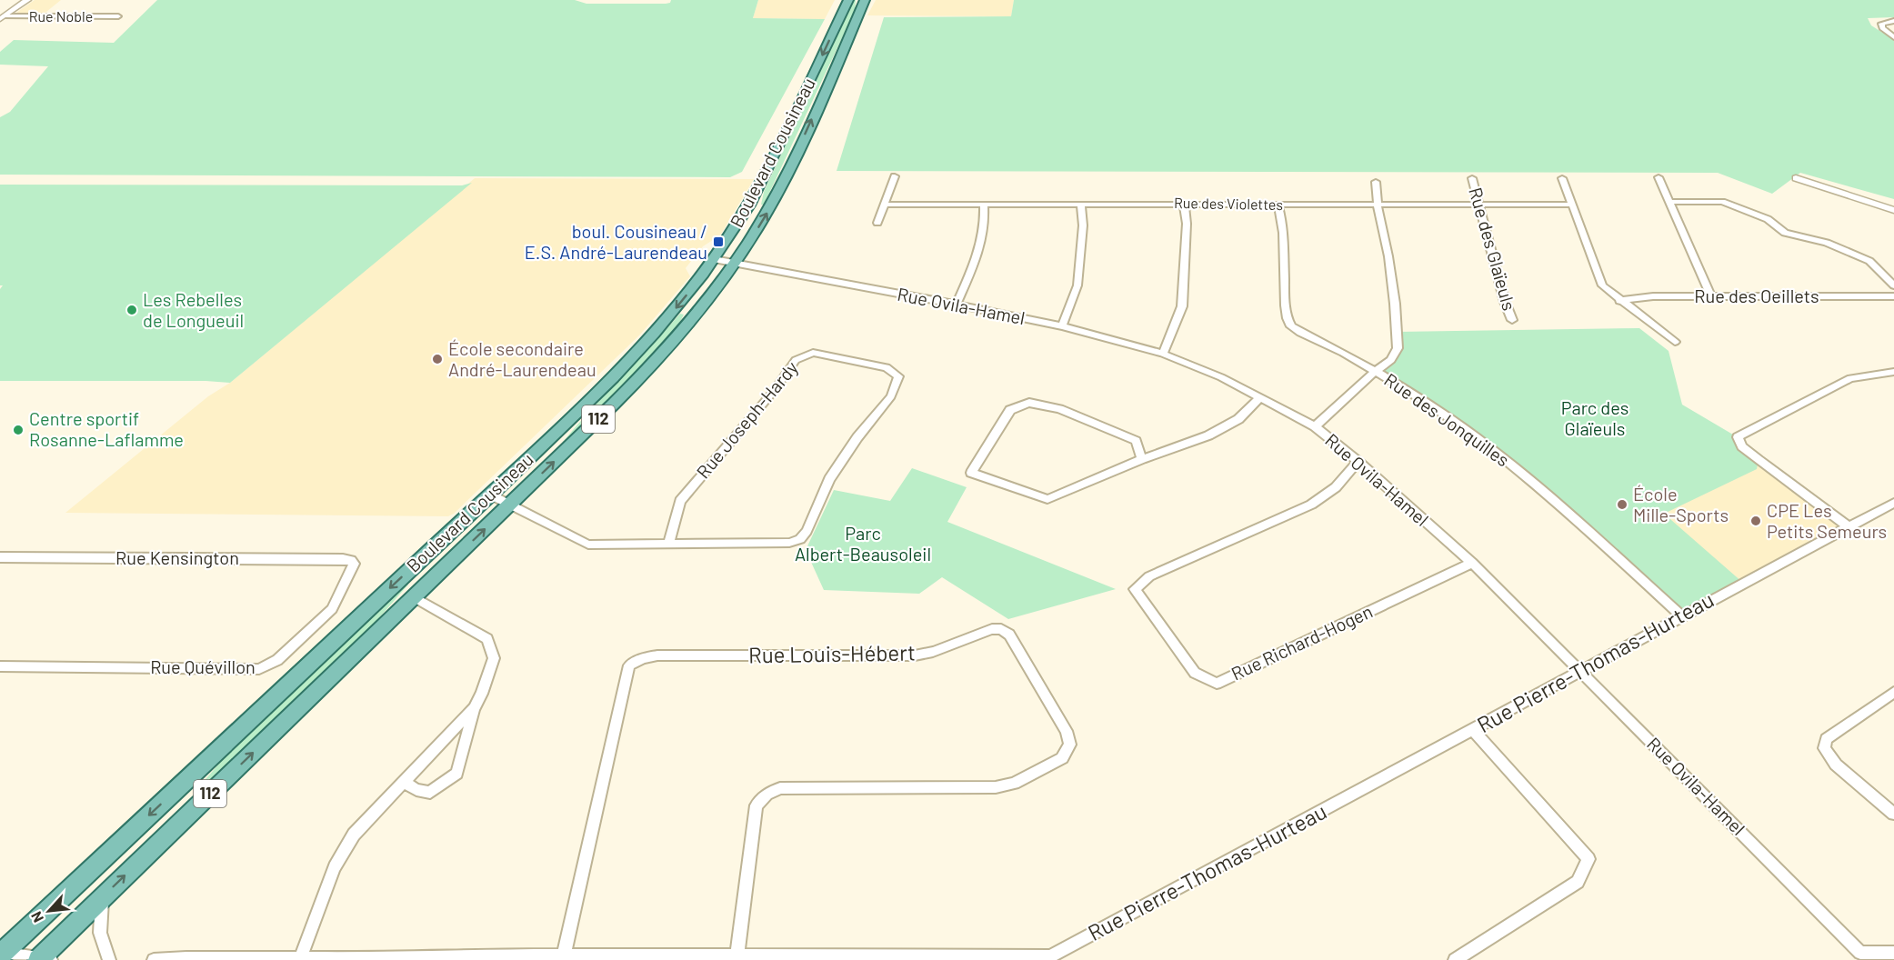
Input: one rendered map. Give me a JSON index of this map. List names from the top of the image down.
{
  "streets": {
    "main road": ["Boulevard Cousineau", "112"],
    "street": [
      "Rue Noble",
      "Rue des Violettes",
      "Rue des Glaïeuls",
      "Rue des Oeillets",
      "Rue Ovila-Hamel",
      "Rue Joseph-Hardy",
      "Rue des Jonquilles",
      "Rue Kensington",
      "Rue Richard-Hogen",
      "Rue Louis-Hébert",
      "Rue Pierre-Thomas-Hurteau",
      "Rue Quévillon"
    ]
  },
  "crossings": [
    ["Boulevard Cousineau", "Rue Ovila-Hamel"],
    ["Boulevard Cousineau", "Rue Joseph-Hardy"],
    ["Rue des Violettes", "Rue des Glaïeuls"],
    ["Rue des Violettes", "Rue des Jonquilles"],
    ["Rue Ovila-Hamel", "Rue Richard-Hogen"],
    ["Rue Ovila-Hamel", "Rue Pierre-Thomas-Hurteau"],
    ["Rue des Jonquilles", "Rue Pierre-Thomas-Hurteau"],
    ["Rue Kensington", "Rue Quévillon"],
    ["Rue Louis-Hébert", "Rue Pierre-Thomas-Hurteau"]
  ],
  "parks": ["Parc des Glaïeuls", "Parc Albert-Beausoleil"],
  "places": {
    "transit": ["boul. Cousineau / E.S. André-Laurendeau"],
    "other": [
      "Les Rebelles de Longueuil",
      "École secondaire André-Laurendeau",
      "Centre sportif Rosanne-Laflamme",
      "École Mille-Sports",
      "CPE Les Petits Semeurs"
    ]
  },
  "north": "bottom left"
}
